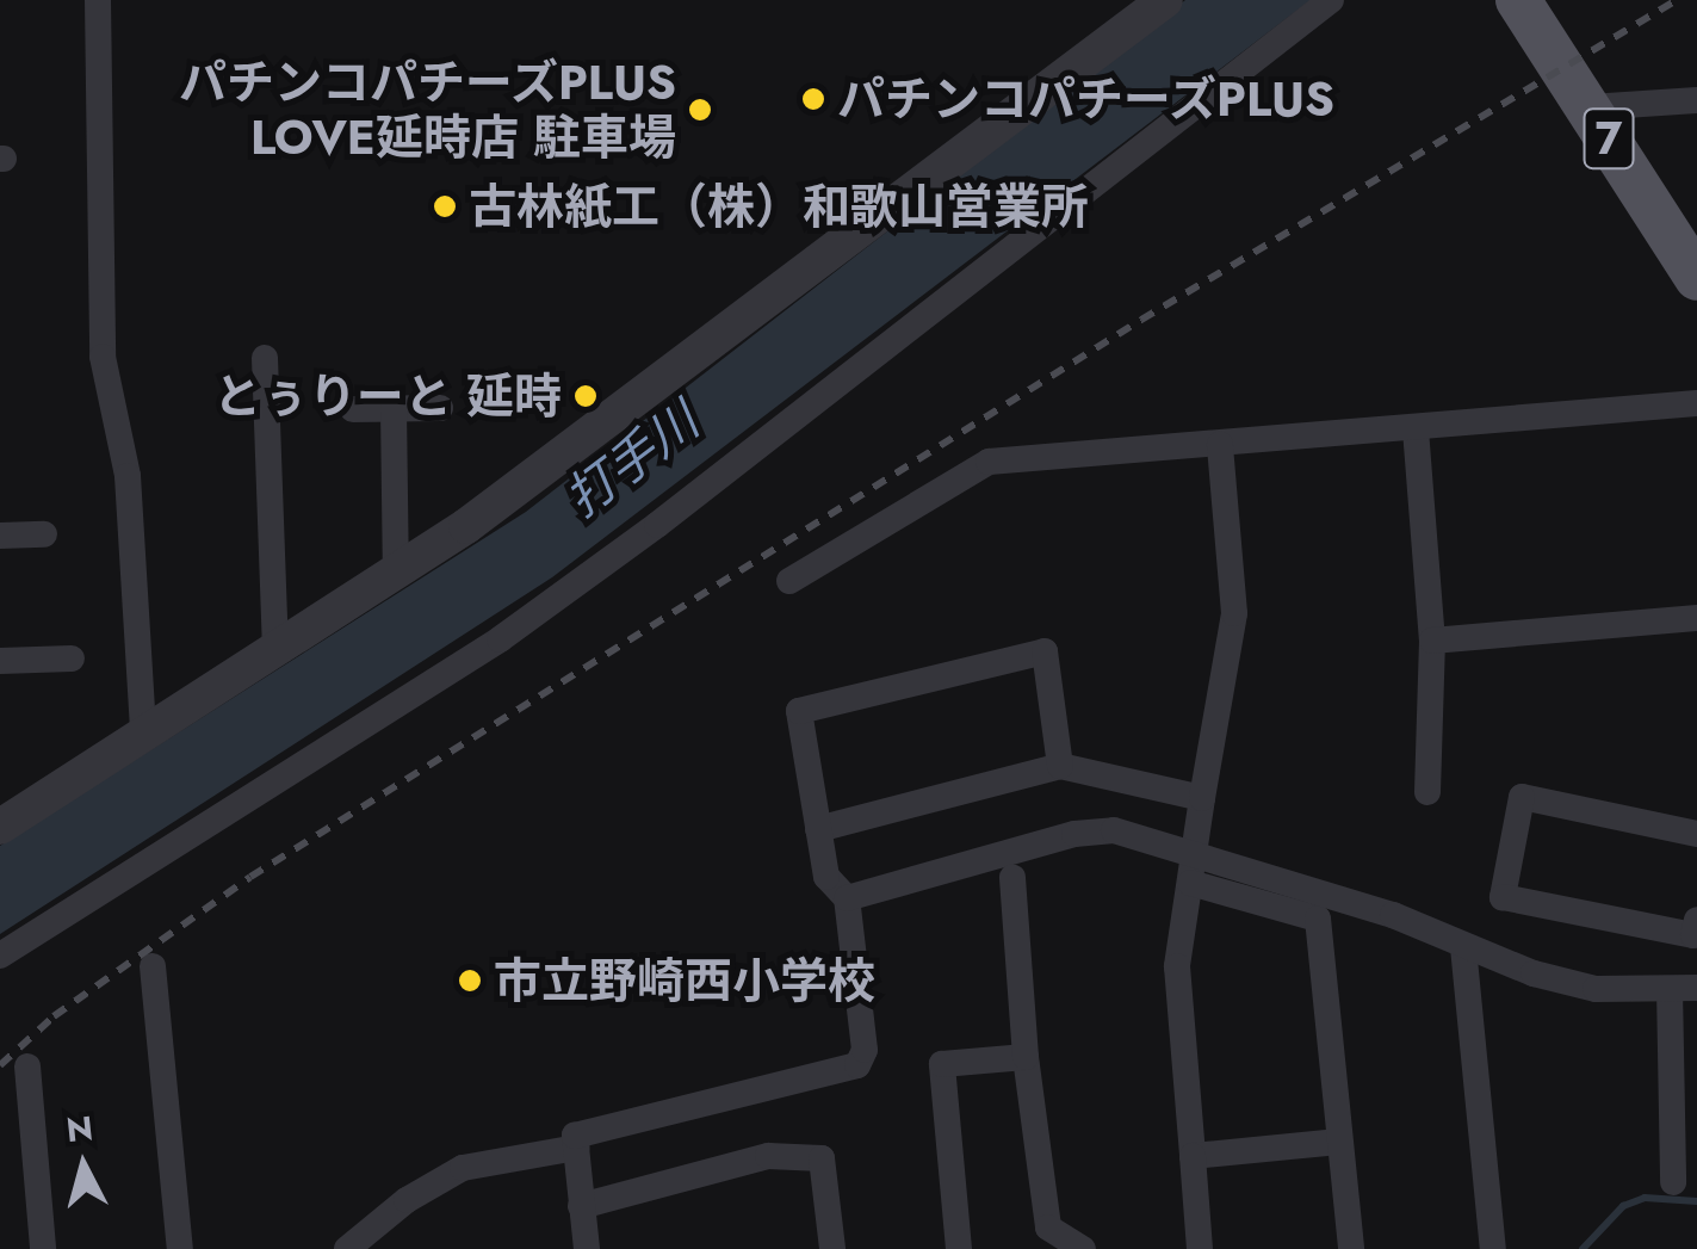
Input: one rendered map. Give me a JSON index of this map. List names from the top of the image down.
{
  "streets": {
    "main road": ["7"]
  },
  "water": ["打手川"],
  "places": [
    "パチンコパチーズPLUS",
    "パチンコパチーズPLUS LOVE延時店 駐車場",
    "古林紙工（株）和歌山営業所",
    "とぅりーと 延時",
    "市立野崎西小学校"
  ],
  "north": "top"
}
